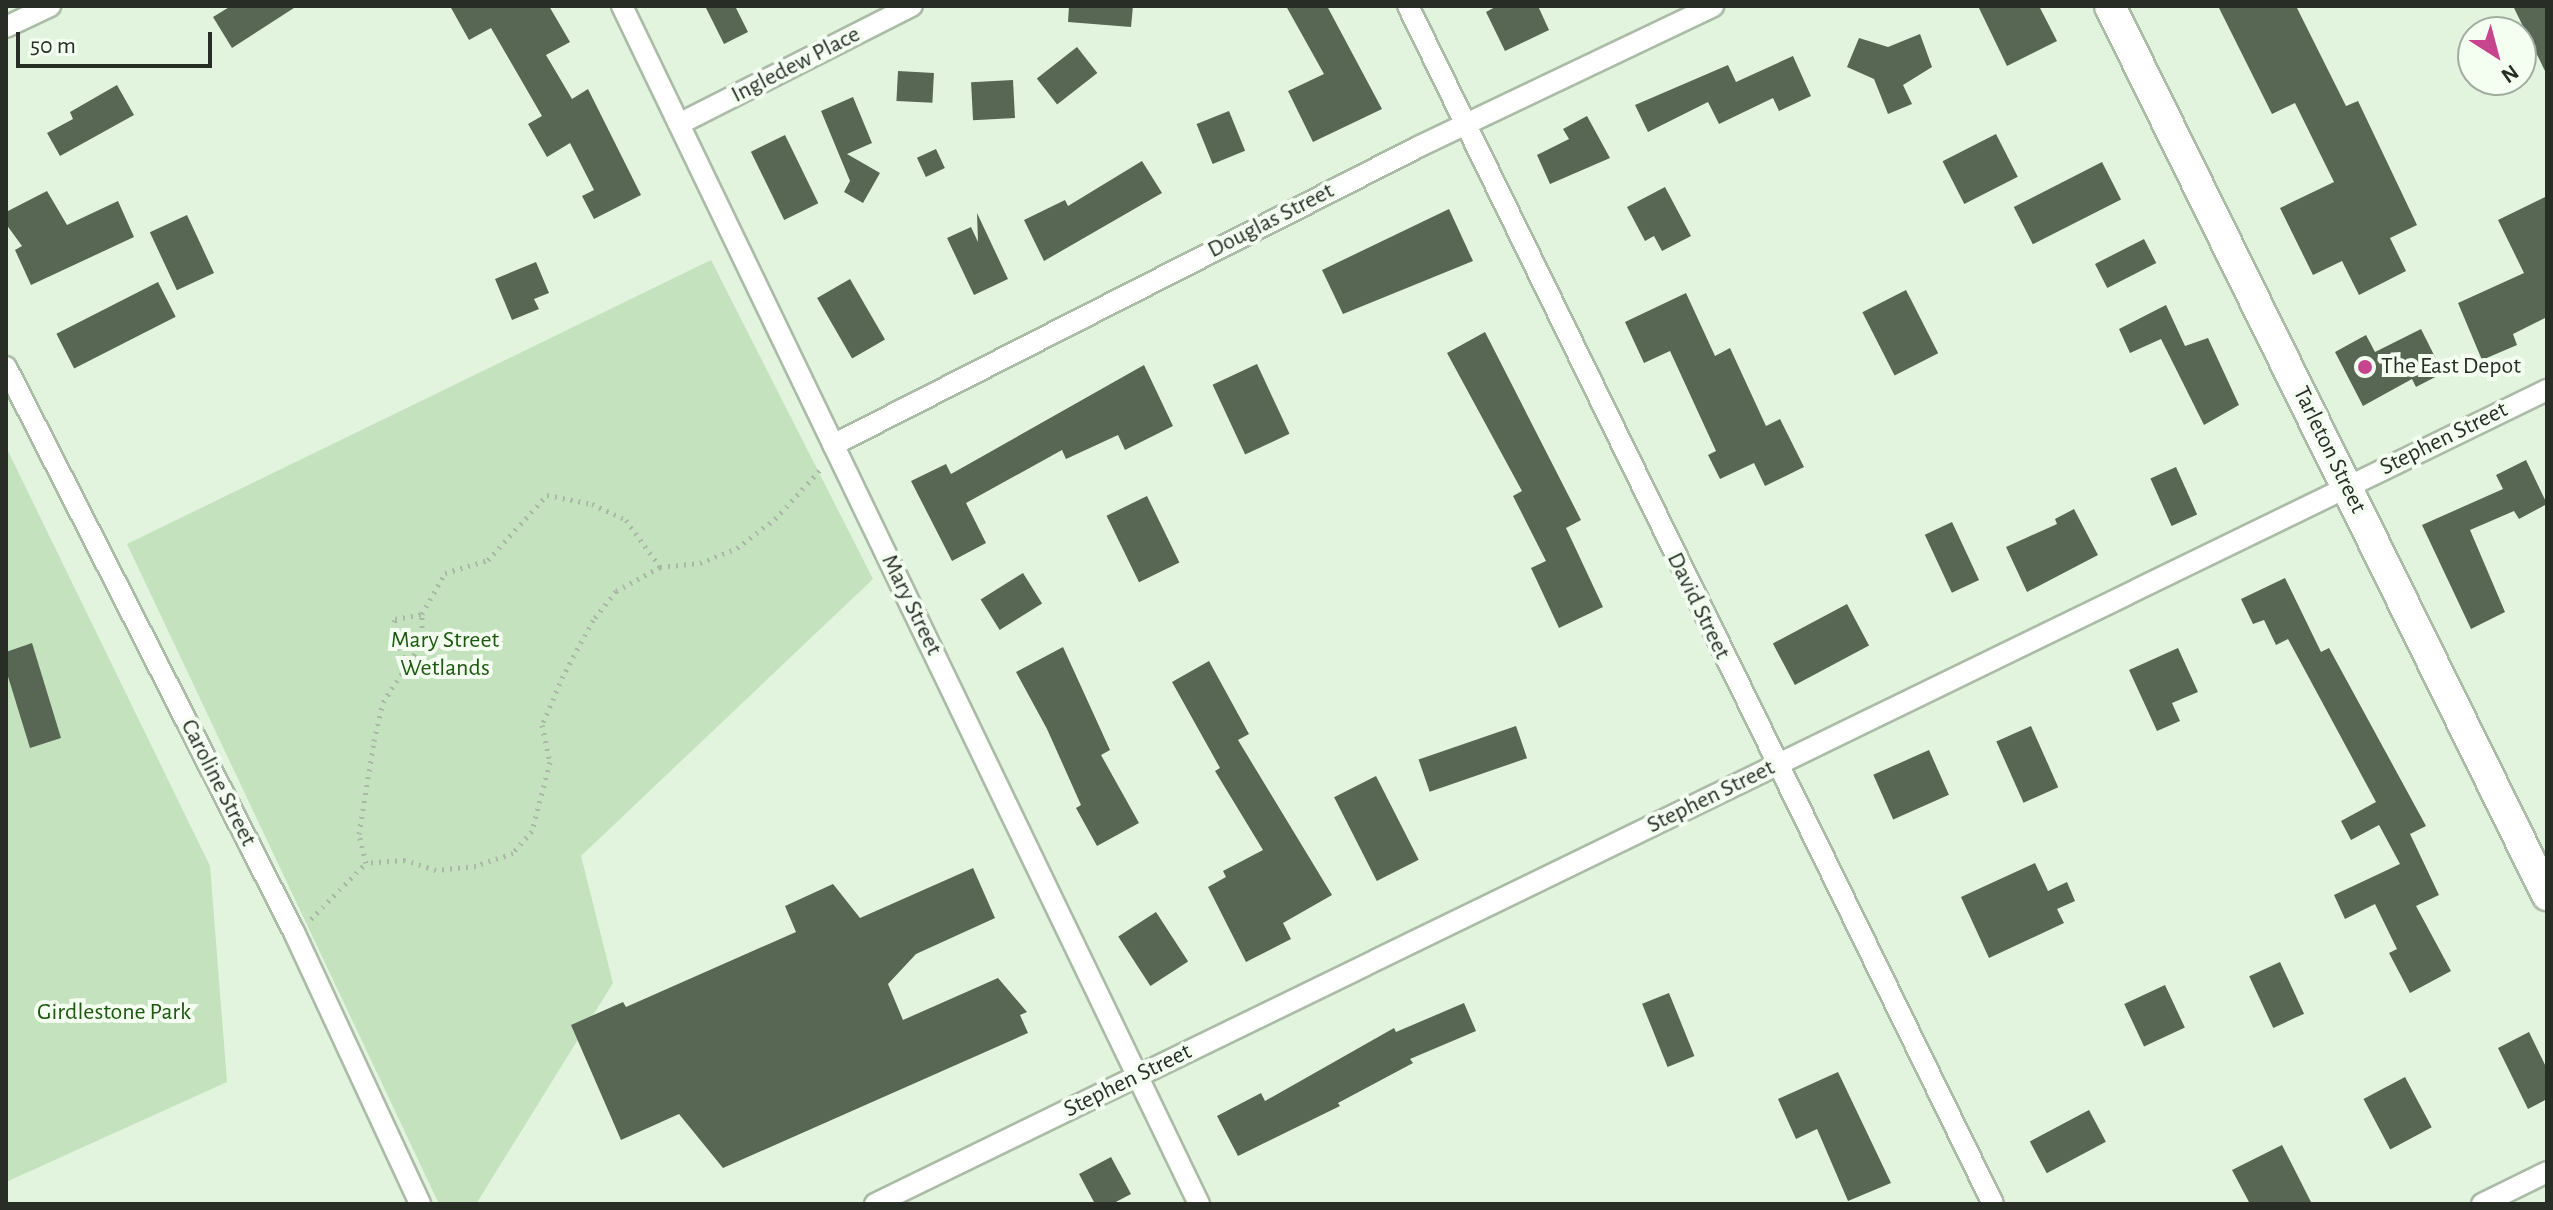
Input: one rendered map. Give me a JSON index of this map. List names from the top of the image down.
{
  "streets": {
    "main road": ["Tarleton Street"],
    "street": [
      "Ingledew Place",
      "Douglas Street",
      "Stephen Street",
      "Mary Street",
      "David Street",
      "Caroline Street"
    ]
  },
  "crossings": [
    ["Ingledew Place", "Mary Street"],
    ["Douglas Street", "Mary Street"],
    ["Douglas Street", "David Street"],
    ["Stephen Street", "Tarleton Street"],
    ["Stephen Street", "Mary Street"],
    ["Stephen Street", "David Street"]
  ],
  "parks": ["Mary Street Wetlands", "Girdlestone Park"],
  "places": ["The East Depot"],
  "scale_bar": "50 m",
  "north": "bottom right"
}
